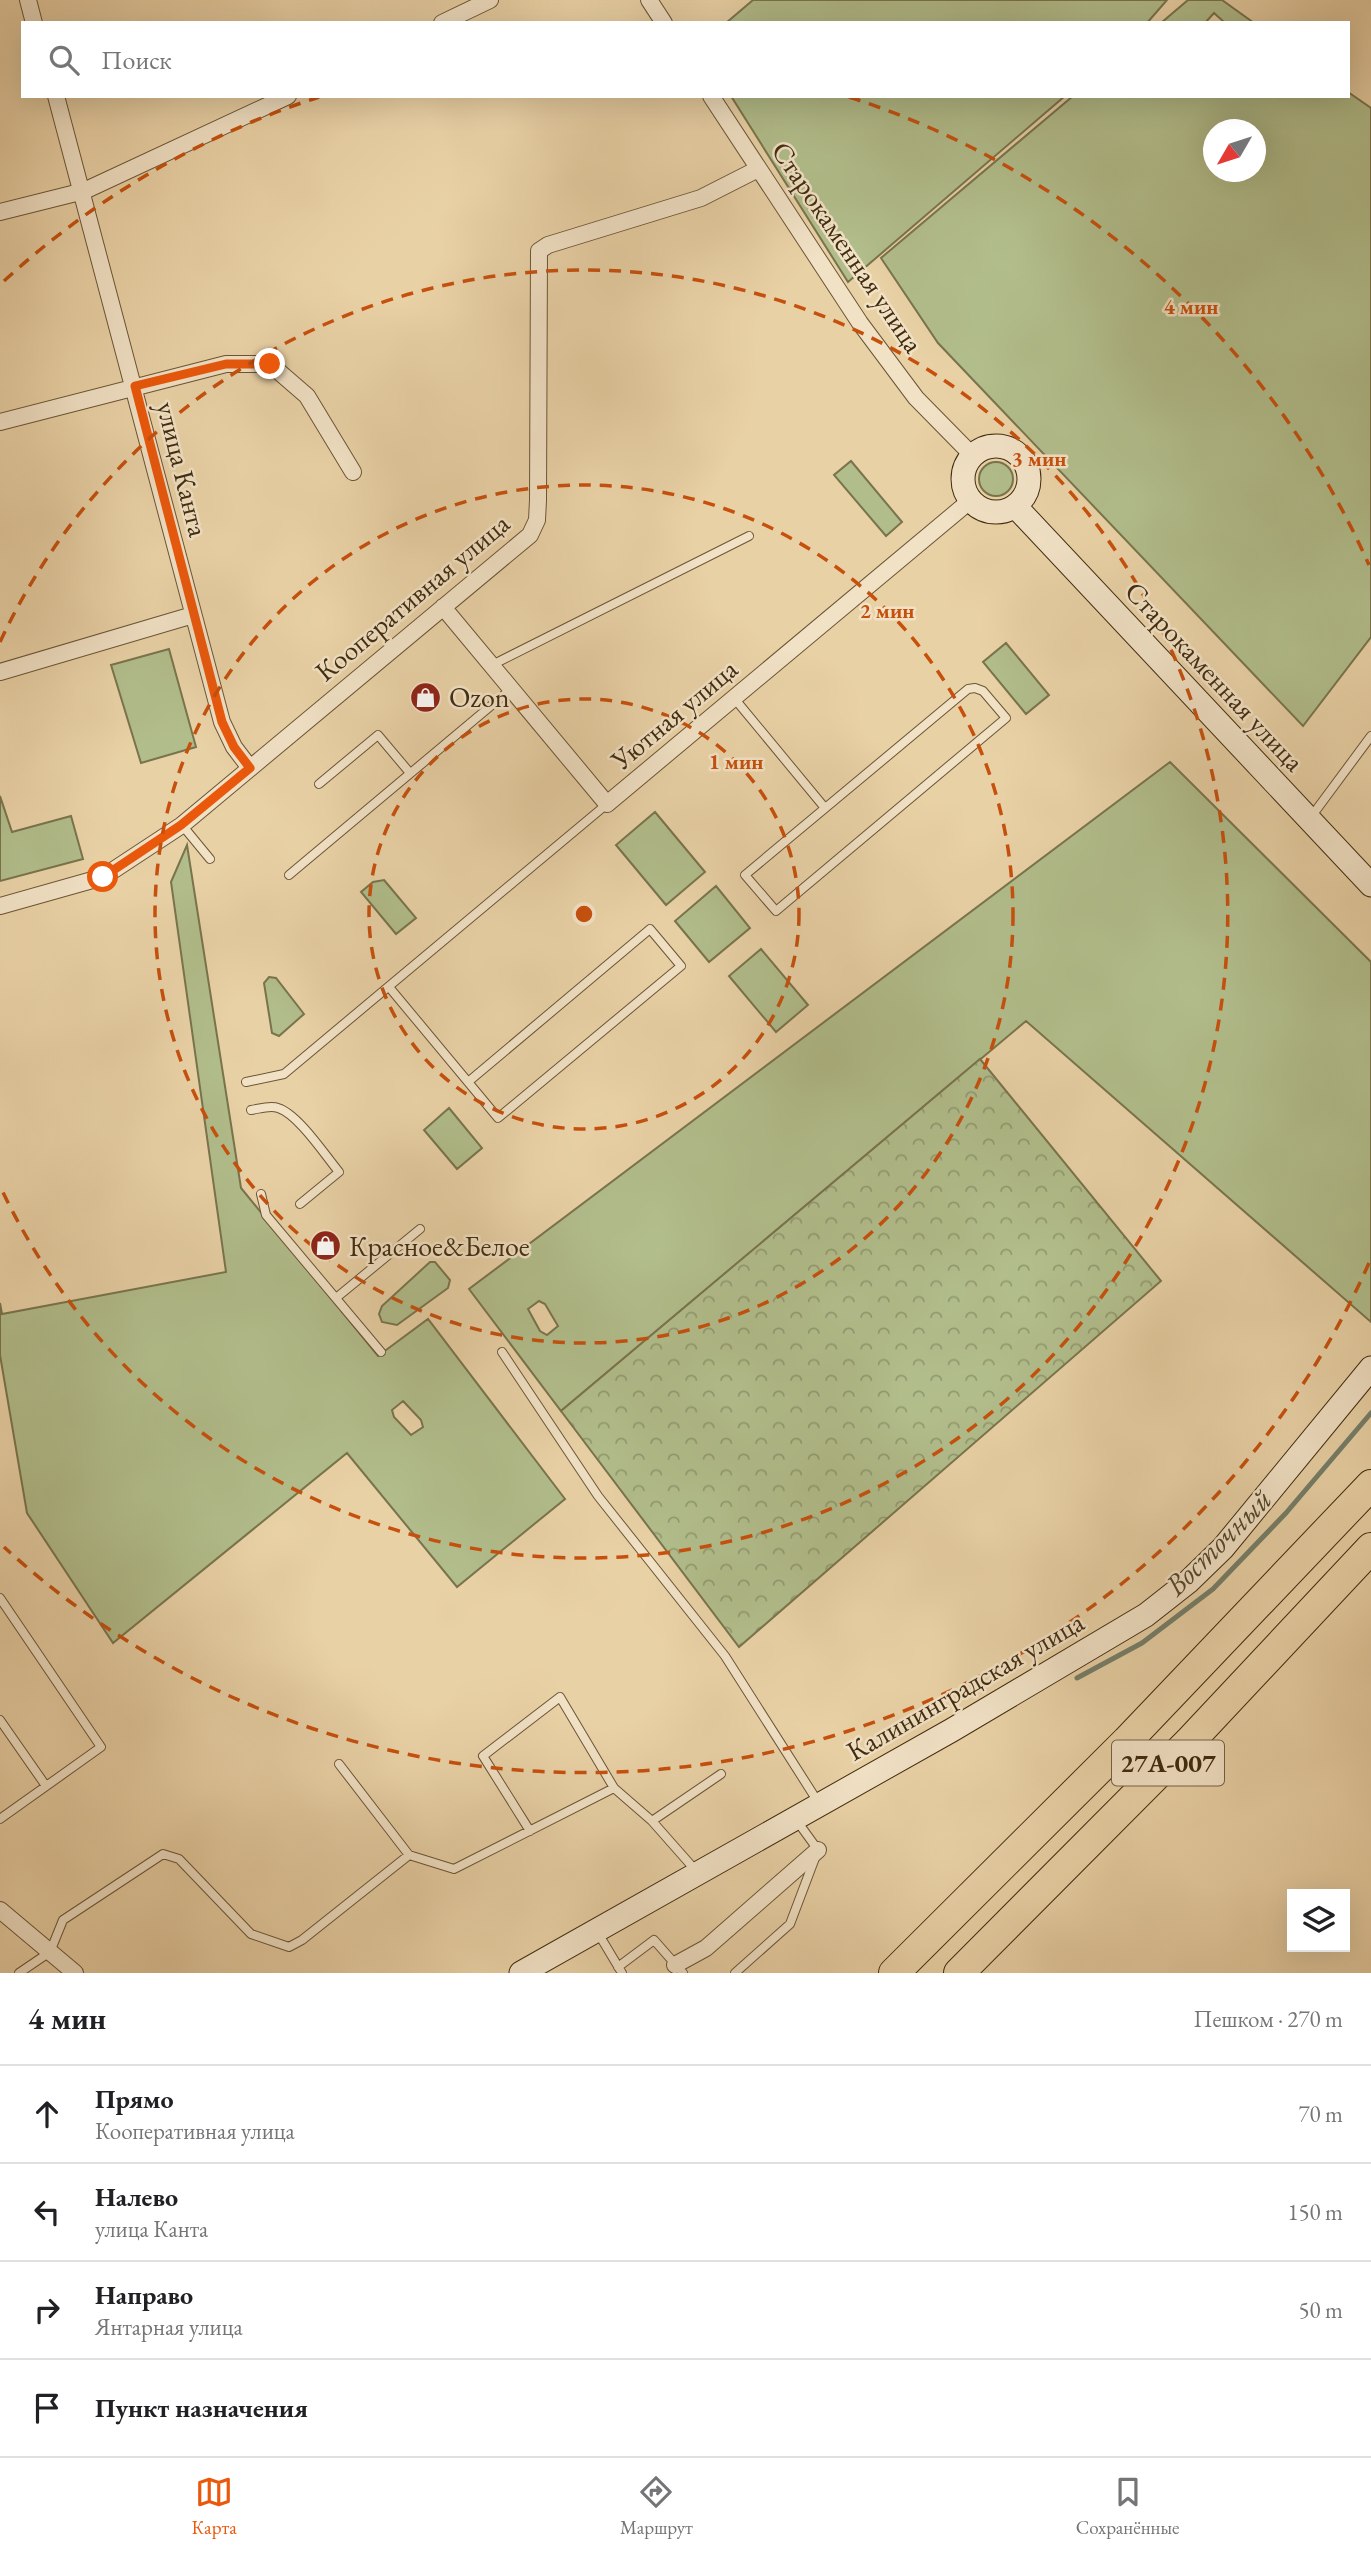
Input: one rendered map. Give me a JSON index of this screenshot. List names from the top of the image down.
{
  "streets": {
    "highway": ["27А-007"],
    "street": [
      "Старокаменная улица",
      "улица Канта",
      "Кооперативная улица",
      "Уютная улица",
      "Калининградская улица"
    ]
  },
  "crossings": [
    ["Старокаменная улица", "Кооперативная улица"],
    ["Старокаменная улица", "Уютная улица"],
    ["улица Канта", "Кооперативная улица"],
    ["Кооперативная улица", "Уютная улица"]
  ],
  "water": ["Восточный"],
  "places": {
    "shop": ["Ozon", "Красное&Белое"]
  },
  "north": "bottom left",
  "page": {
    "search": "Поиск",
    "heading": ["4 мин", "Пешком · 270 m"],
    "list": [
      ["Прямо", "Кооперативная улица", "70 m"],
      ["Налево", "улица Канта", "150 m"],
      ["Направо", "Янтарная улица", "50 m"],
      "Пункт назначения"
    ],
    "nav": ["Карта", "Маршрут", "Сохранённые"]
  },
  "rings": [
    "4 мин",
    "3 мин",
    "2 мин",
    "1 мин"
  ]
}
